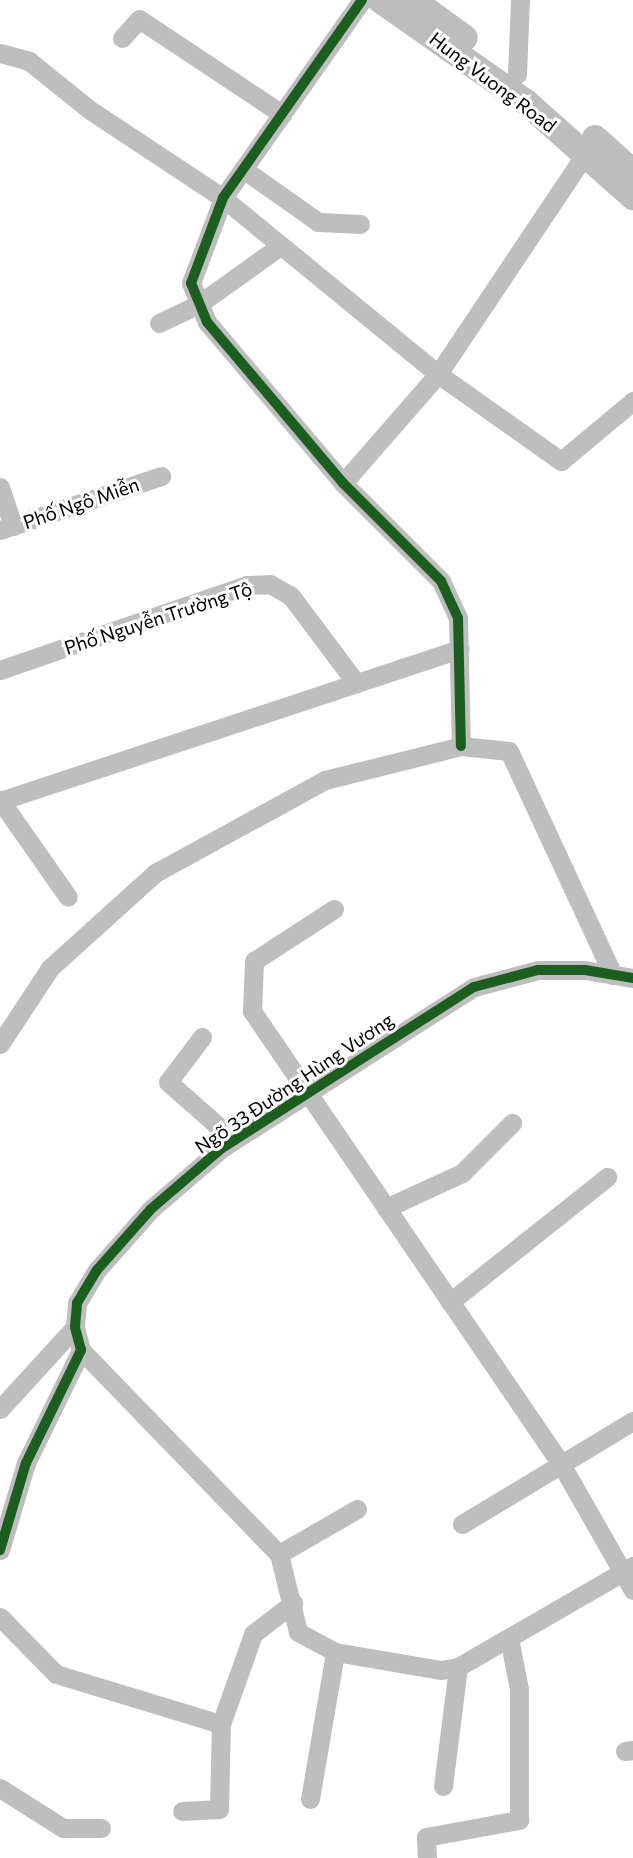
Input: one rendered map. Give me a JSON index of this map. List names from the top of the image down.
{
  "streets": {
    "main road": ["Hung Vuong Road"],
    "street": ["Phố Ngô Miễn", "Phố Nguyễn Trường Tộ", "Ngõ 33 Đường Hùng Vương"]
  }
}
